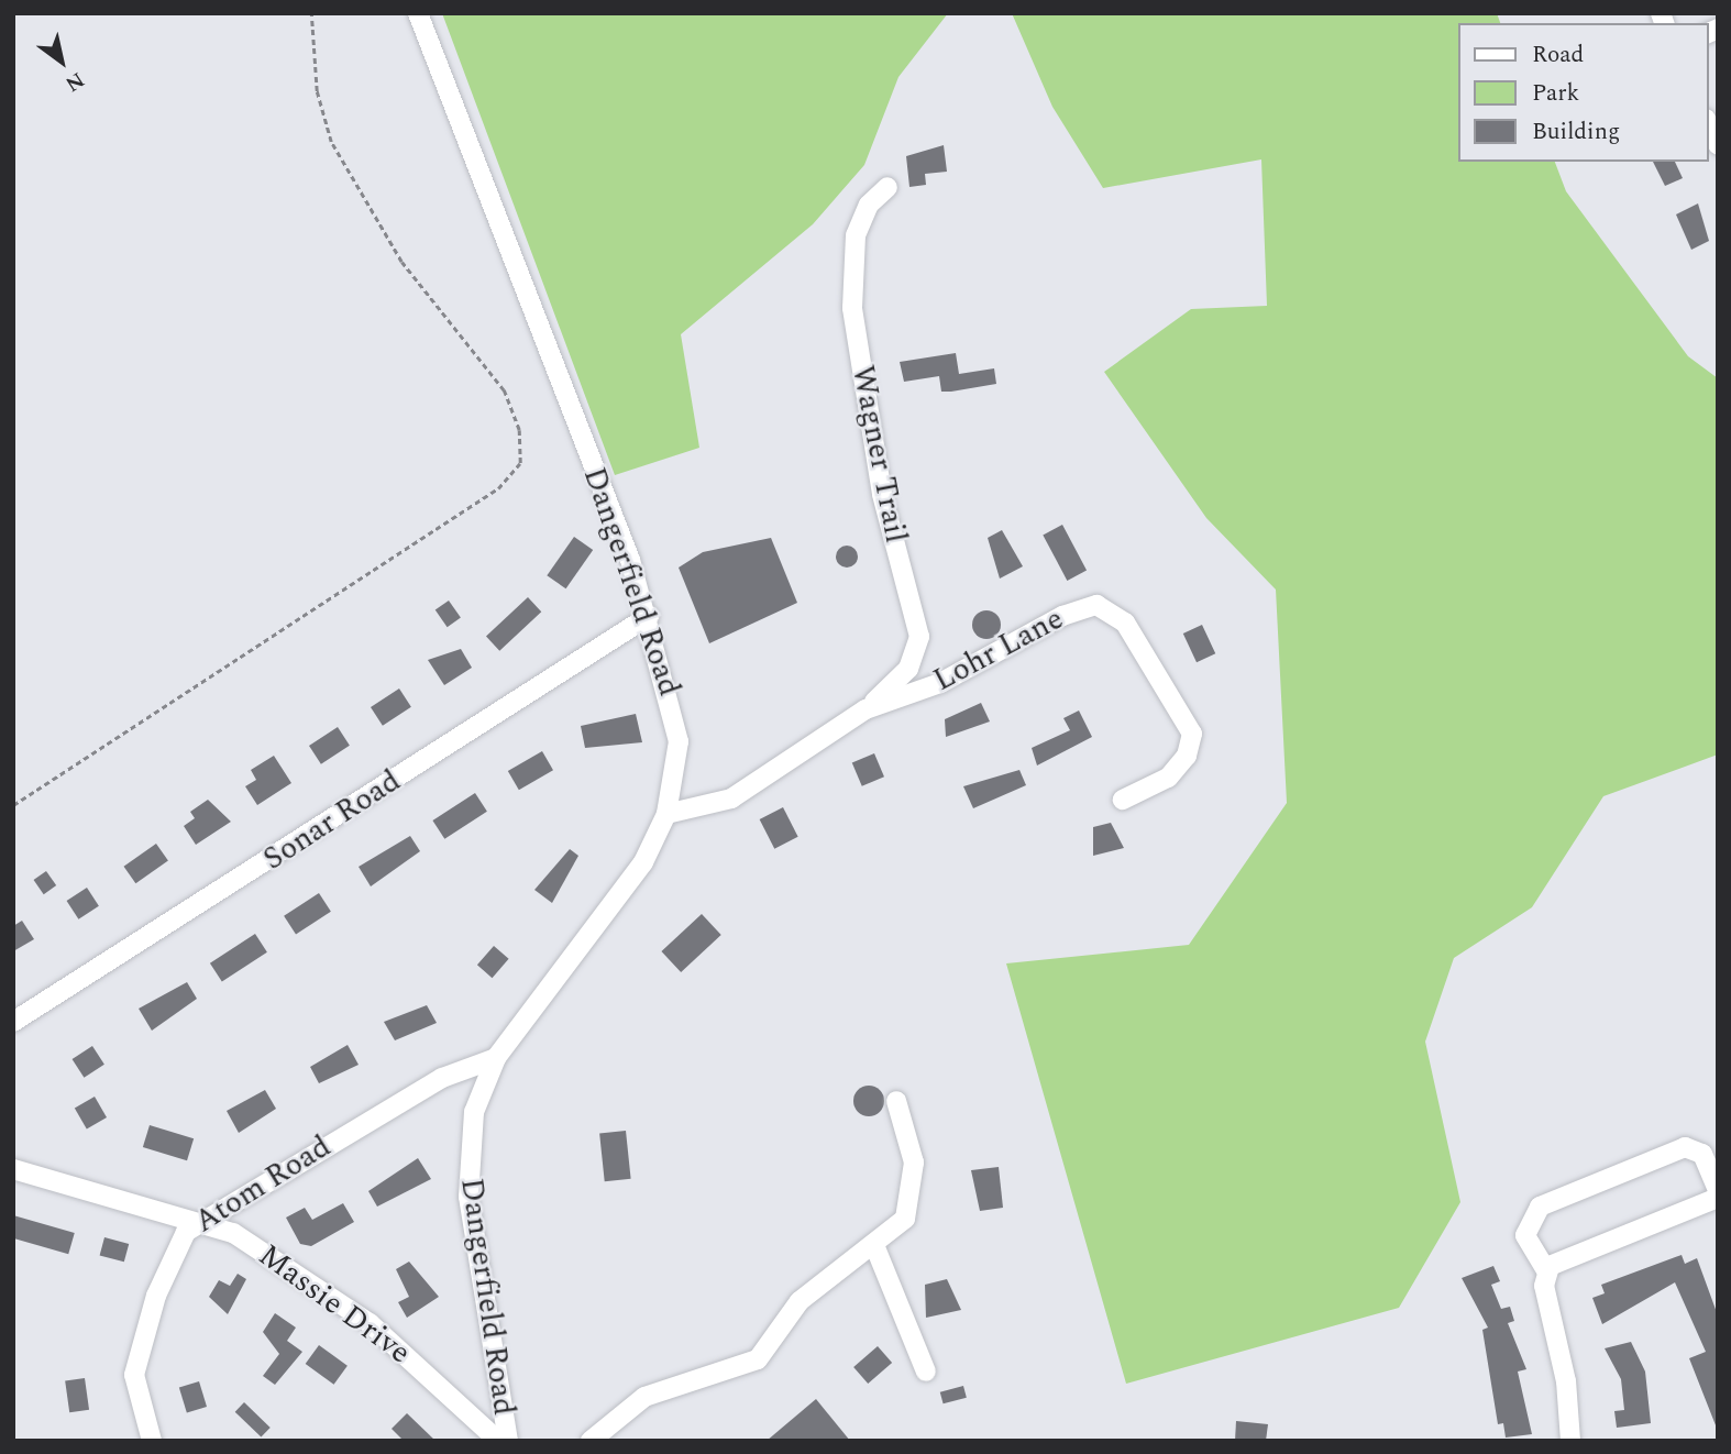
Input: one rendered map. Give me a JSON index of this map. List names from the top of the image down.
{
  "streets": {
    "street": [
      "Wagner Trail",
      "Dangerfield Road",
      "Lohr Lane",
      "Sonar Road",
      "Atom Road",
      "Massie Drive"
    ]
  },
  "crossings": [
    ["Wagner Trail", "Lohr Lane"],
    ["Dangerfield Road", "Lohr Lane"],
    ["Dangerfield Road", "Sonar Road"],
    ["Dangerfield Road", "Atom Road"],
    ["Atom Road", "Massie Drive"]
  ],
  "legend": ["Road", "Park", "Building"],
  "north": "bottom right"
}
